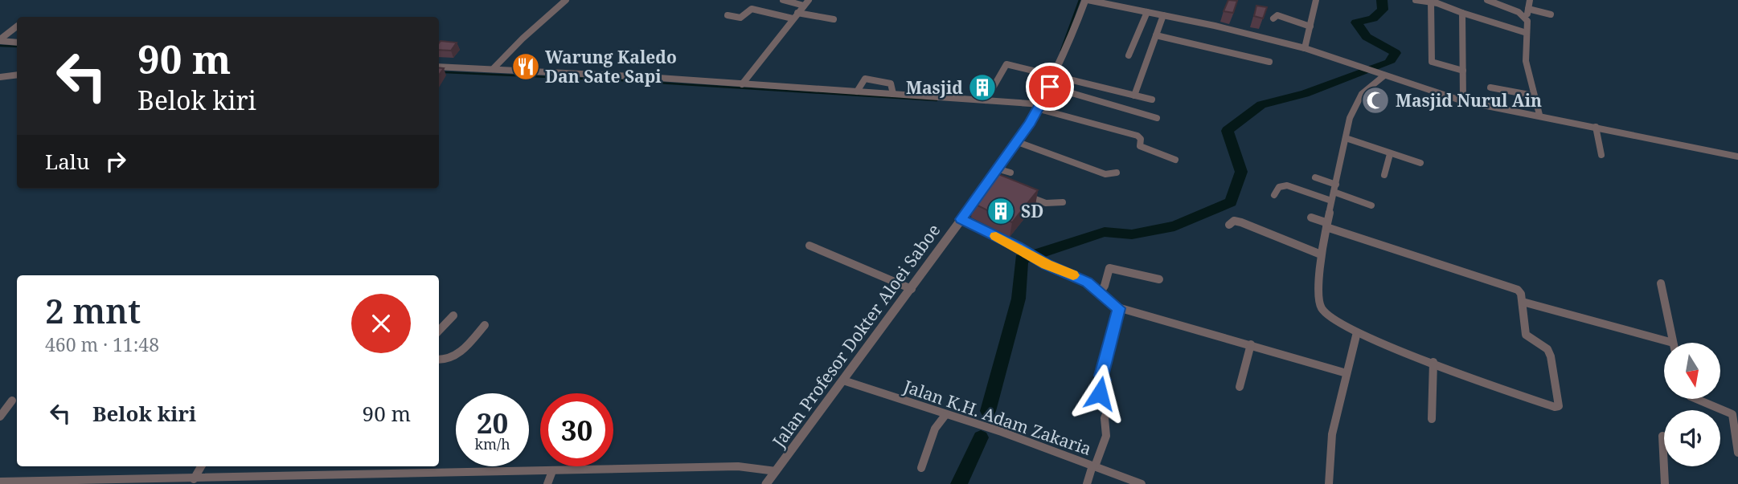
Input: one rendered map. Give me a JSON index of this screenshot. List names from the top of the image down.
{
  "streets": {
    "street": ["Jalan Profesor Dokter Aloei Saboe", "Jalan K.H. Adam Zakaria"]
  },
  "crossings": [
    ["Jalan Profesor Dokter Aloei Saboe", "Jalan K.H. Adam Zakaria"]
  ],
  "places": {
    "restaurant": ["Warung Kaledo Dan Sate Sapi"],
    "building": ["Masjid", "SD"],
    "mosque": ["Masjid Nurul Ain"]
  },
  "north": "bottom",
  "page": {
    "turn": ["90 m", "Belok kiri"],
    "then": "Lalu",
    "heading": ["2 mnt", "460 m · 11:48"],
    "list": [
      {
        "name": "Belok kiri",
        "value": "90 m"
      }
    ],
    "speed": "20 km/h",
    "limit": "30"
  }
}
